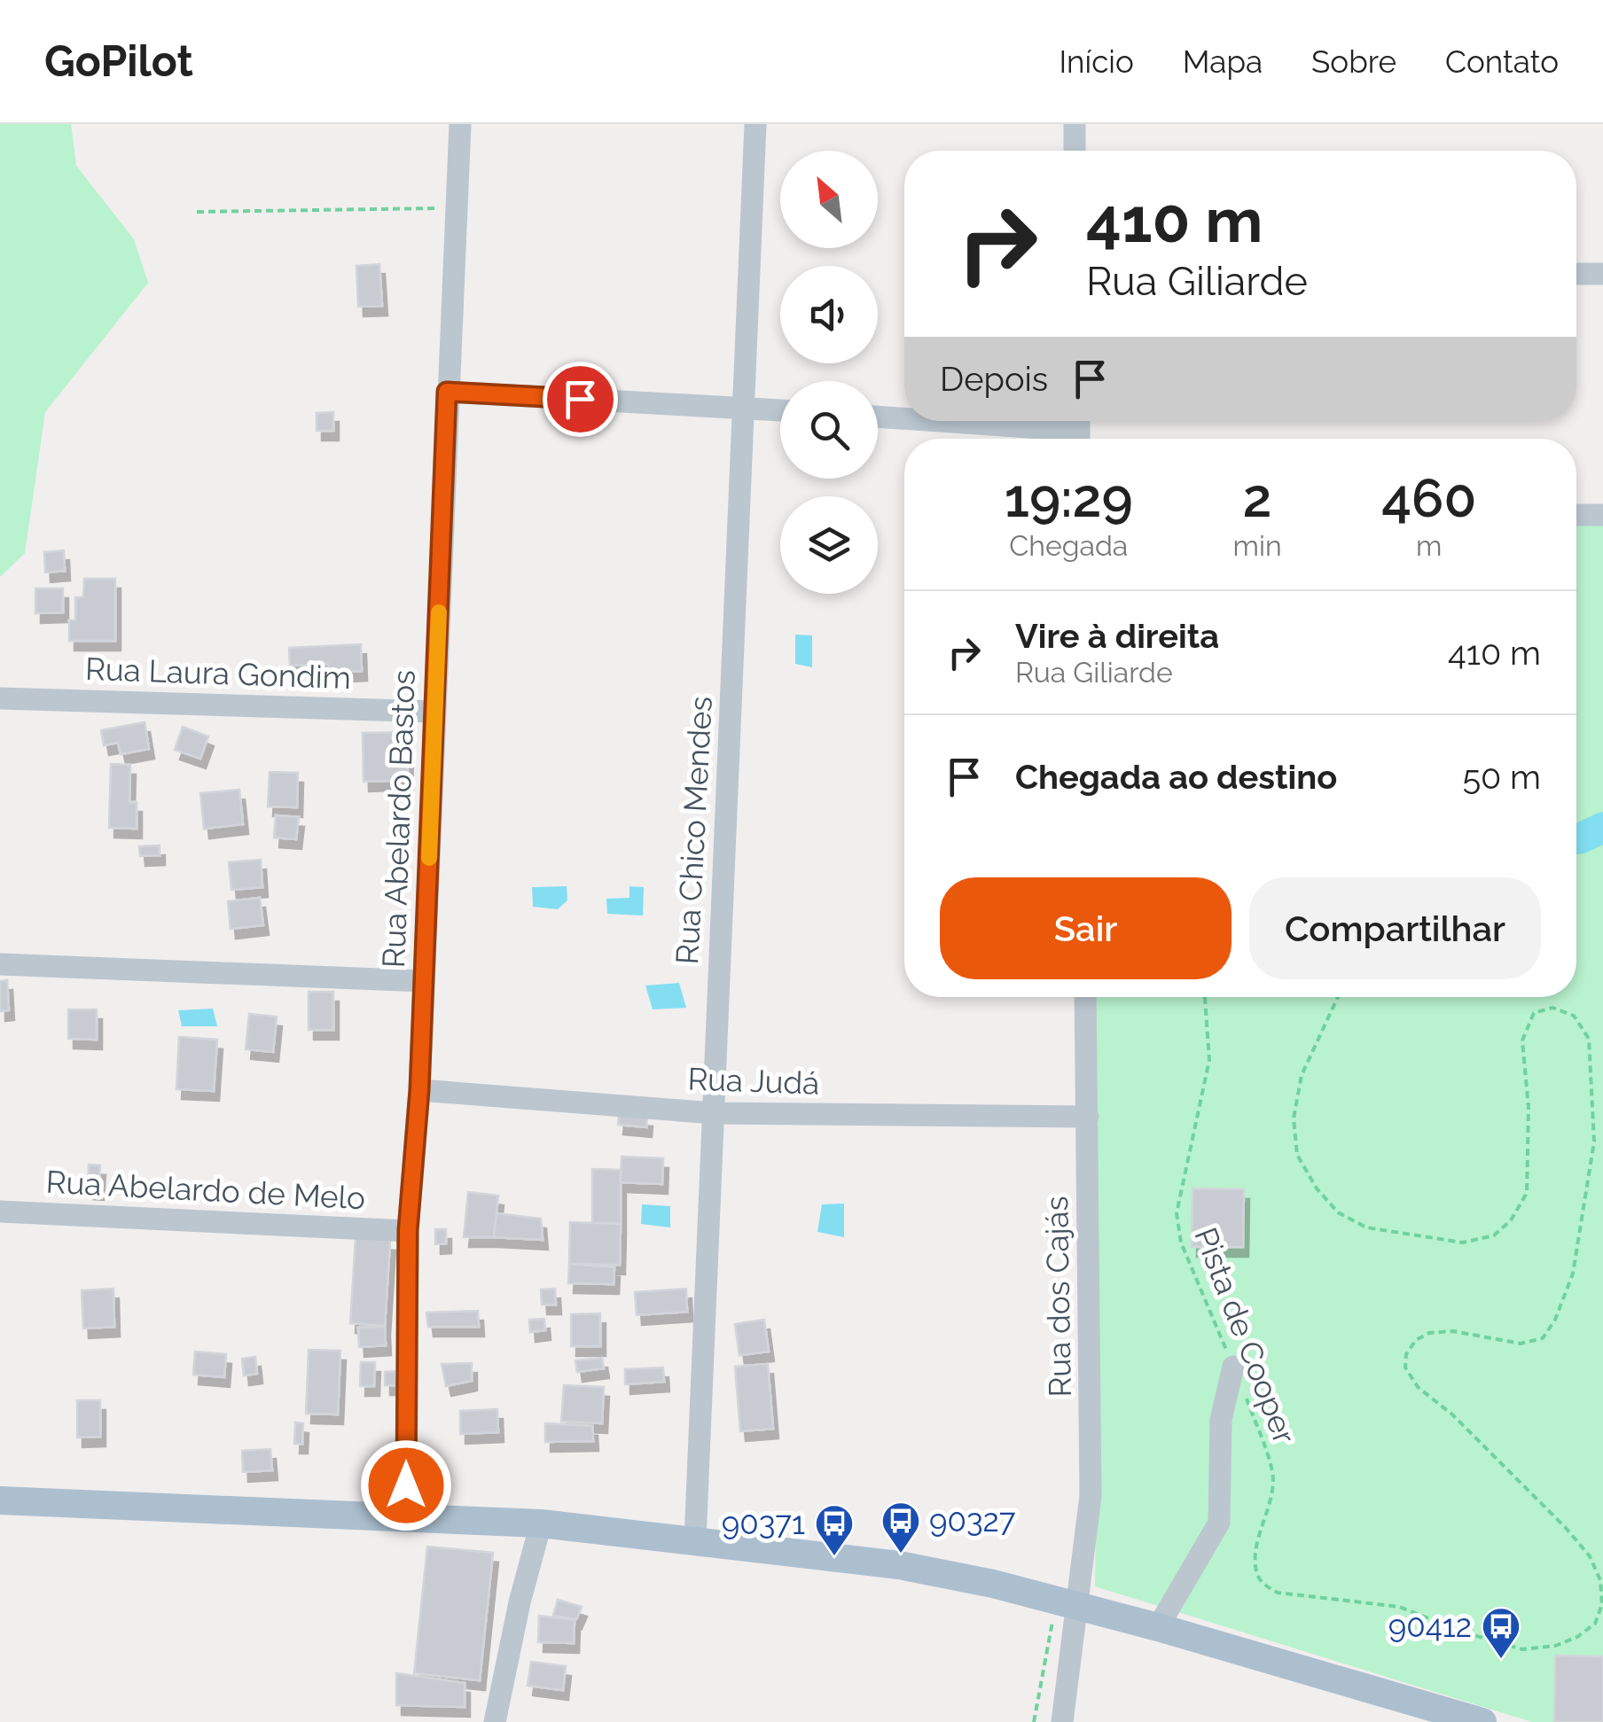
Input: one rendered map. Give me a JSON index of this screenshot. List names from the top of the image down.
{
  "streets": {
    "street": [
      "Rua Laura Gondim",
      "Rua Abelardo Bastos",
      "Rua Chico Mendes",
      "Rua Judá",
      "Rua Abelardo de Melo",
      "Rua dos Cajás"
    ],
    "path": ["Pista de Cooper"]
  },
  "crossings": [
    ["Rua Laura Gondim", "Rua Abelardo Bastos"],
    ["Rua Abelardo Bastos", "Rua Judá"],
    ["Rua Abelardo Bastos", "Rua Abelardo de Melo"],
    ["Rua Chico Mendes", "Rua Judá"],
    ["Rua Judá", "Rua dos Cajás"]
  ],
  "places": {
    "bus stop": ["90327", "90371", "90412"]
  },
  "north": "top left",
  "page": {
    "header": "GoPilot",
    "nav": [
      "Início",
      "Mapa",
      "Sobre",
      "Contato"
    ],
    "turn": ["410 m", "Rua Giliarde"],
    "then": "Depois",
    "eta": [
      "19:29",
      "Chegada",
      "2",
      "min",
      "460",
      "m"
    ],
    "list": [
      {
        "name": "Vire à direita",
        "note": "Rua Giliarde",
        "value": "410 m"
      },
      {
        "name": "Chegada ao destino",
        "value": "50 m"
      }
    ],
    "buttons": ["Sair", "Compartilhar"]
  }
}
